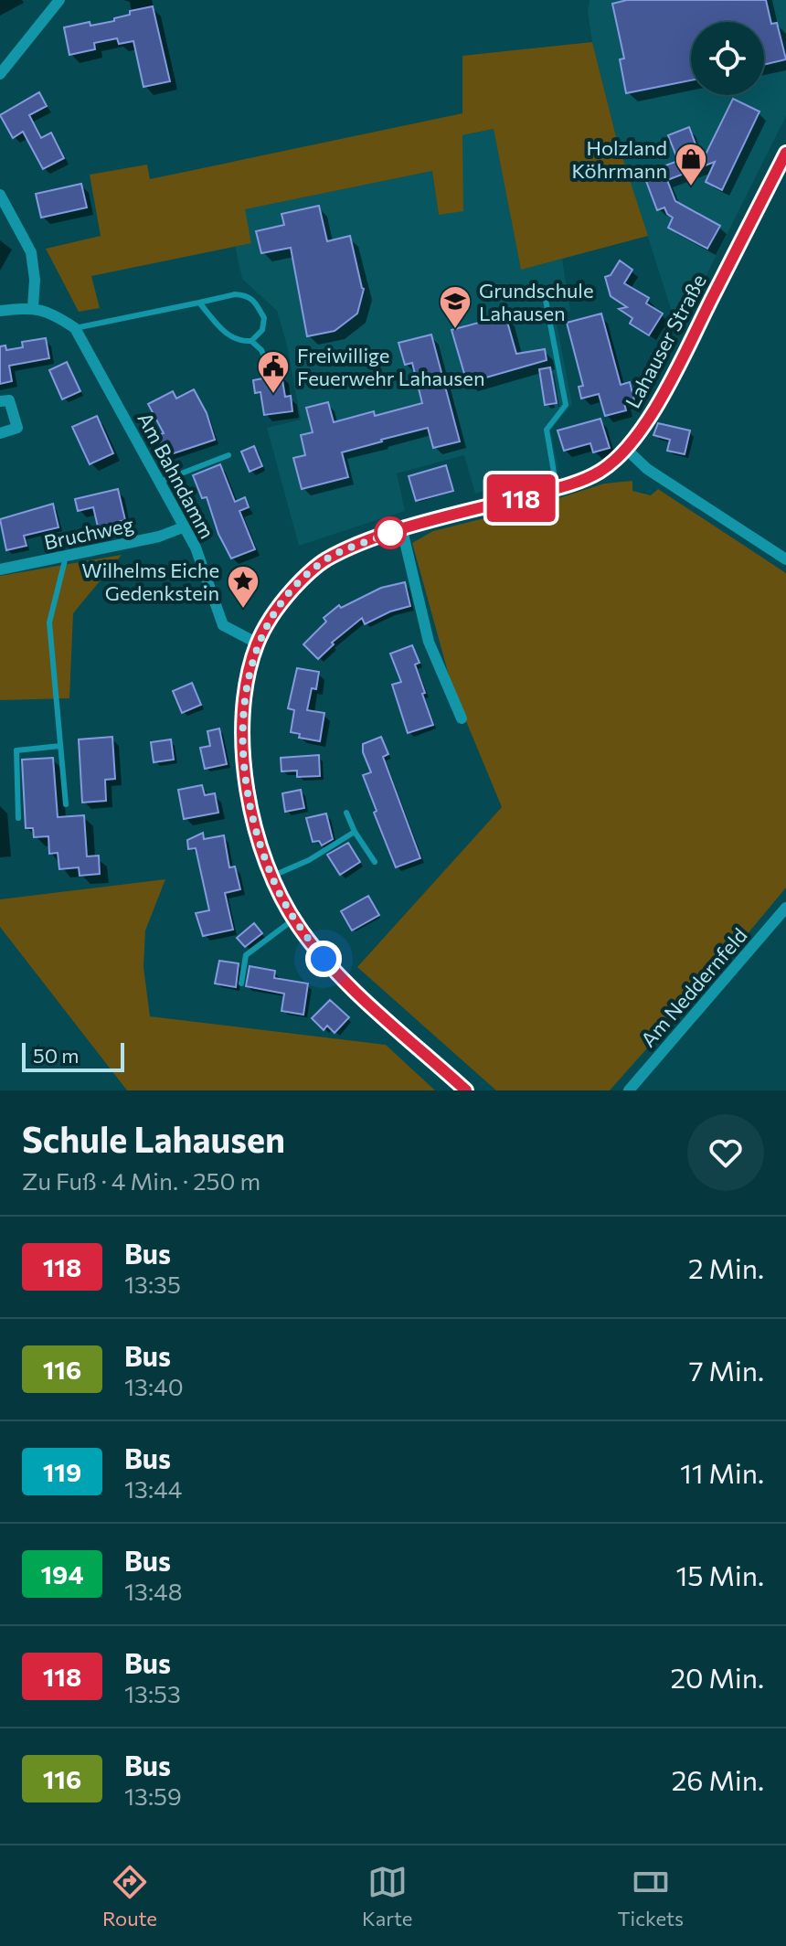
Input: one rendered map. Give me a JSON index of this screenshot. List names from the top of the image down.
{
  "streets": {
    "street": [
      "Lahauser Straße",
      "Am Bahndamm",
      "Bruchweg",
      "Am Neddernfeld"
    ]
  },
  "crossings": [
    ["Lahauser Straße", "Am Bahndamm"],
    ["Am Bahndamm", "Bruchweg"]
  ],
  "places": {
    "shop": ["Holzland Köhrmann"],
    "school or university": ["Grundschule Lahausen"],
    "public building": ["Freiwillige Feuerwehr Lahausen"],
    "place": ["Wilhelms Eiche Gedenkstein"]
  },
  "lines": ["bus line 118"],
  "scale_bar": "50 m",
  "page": {
    "on_map": "118",
    "scale": "50 m",
    "heading": ["Schule Lahausen", "Zu Fuß · 4 Min. · 250 m"],
    "list": [
      {
        "mark": "118",
        "name": "Bus",
        "note": "13:35",
        "value": "2 Min."
      },
      {
        "mark": "116",
        "name": "Bus",
        "note": "13:40",
        "value": "7 Min."
      },
      {
        "mark": "119",
        "name": "Bus",
        "note": "13:44",
        "value": "11 Min."
      },
      {
        "mark": "194",
        "name": "Bus",
        "note": "13:48",
        "value": "15 Min."
      },
      {
        "mark": "118",
        "name": "Bus",
        "note": "13:53",
        "value": "20 Min."
      },
      {
        "mark": "116",
        "name": "Bus",
        "note": "13:59",
        "value": "26 Min."
      }
    ],
    "tabs": ["Route", "Karte", "Tickets"]
  }
}
